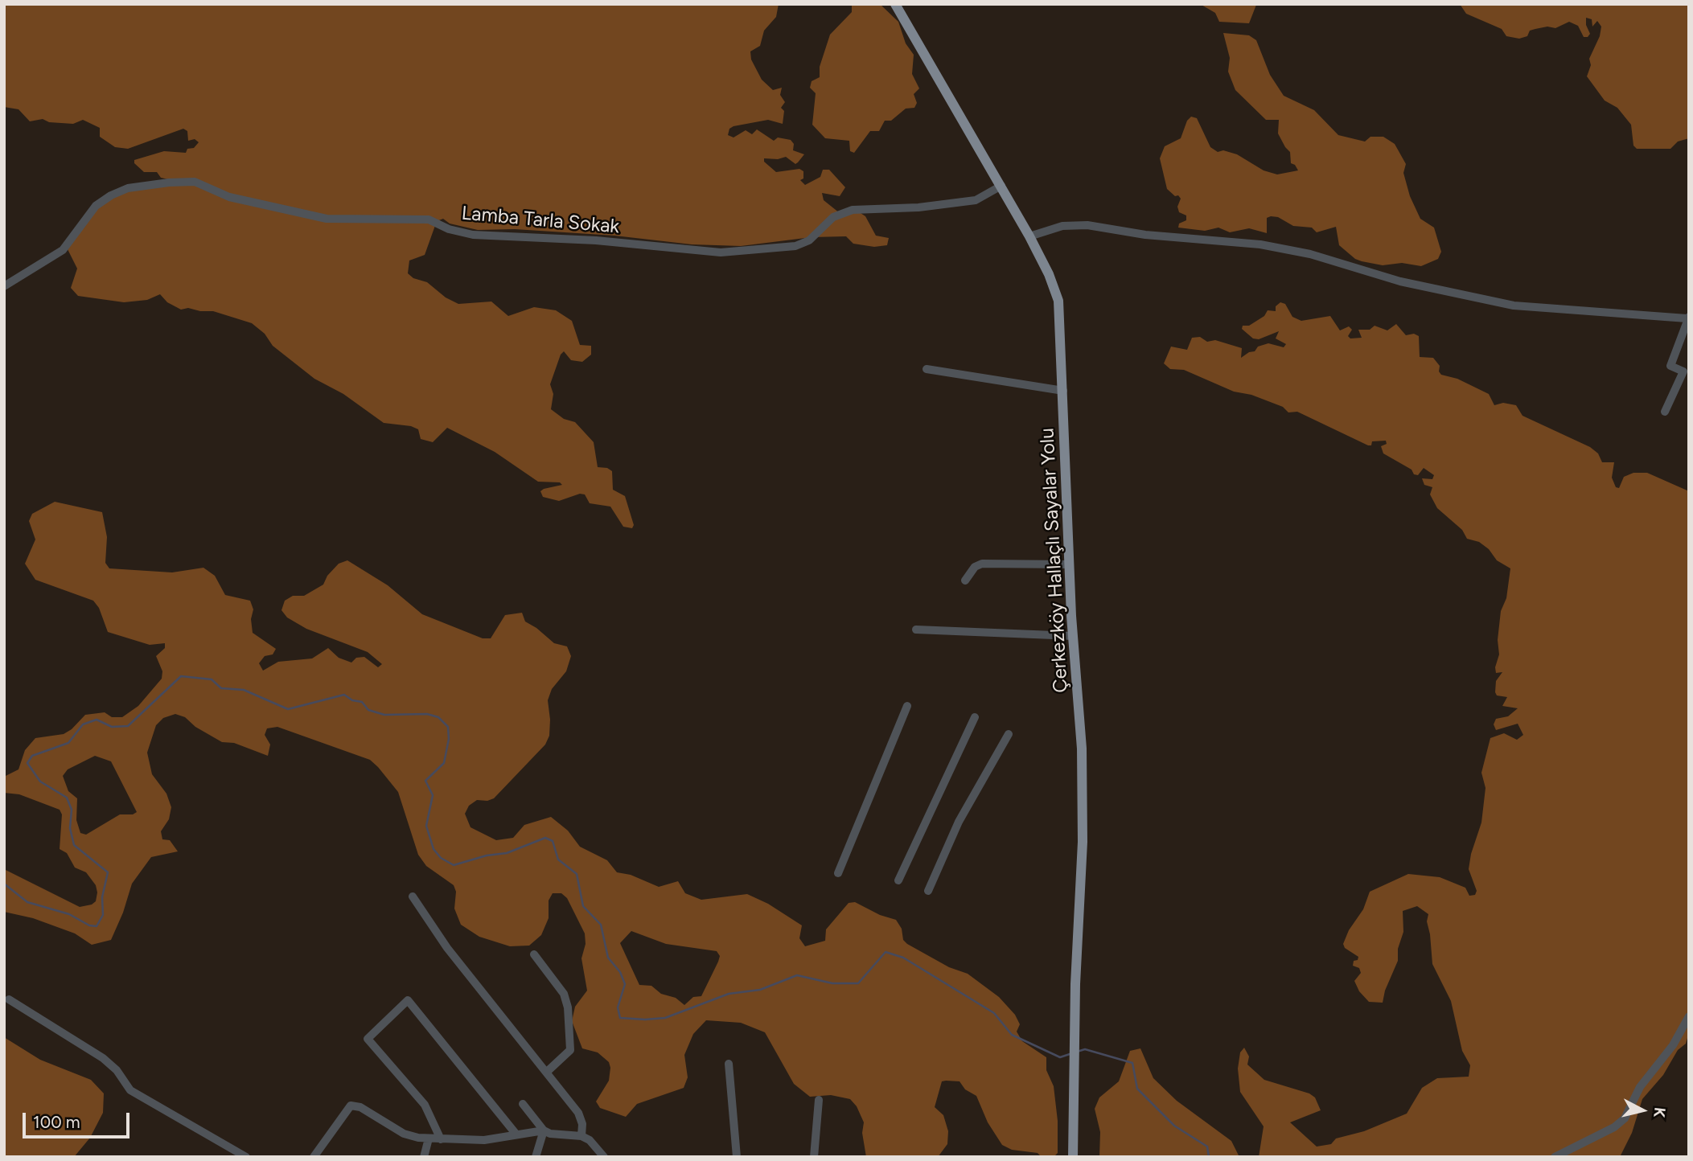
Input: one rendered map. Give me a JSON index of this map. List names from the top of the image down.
{
  "streets": {
    "main road": ["Çerkezköy Hallaçlı Sayalar Yolu"],
    "street": ["Lamba Tarla Sokak"]
  },
  "crossings": [
    ["Lamba Tarla Sokak", "Çerkezköy Hallaçlı Sayalar Yolu"]
  ],
  "scale_bar": "100 m",
  "north": "right"
}
